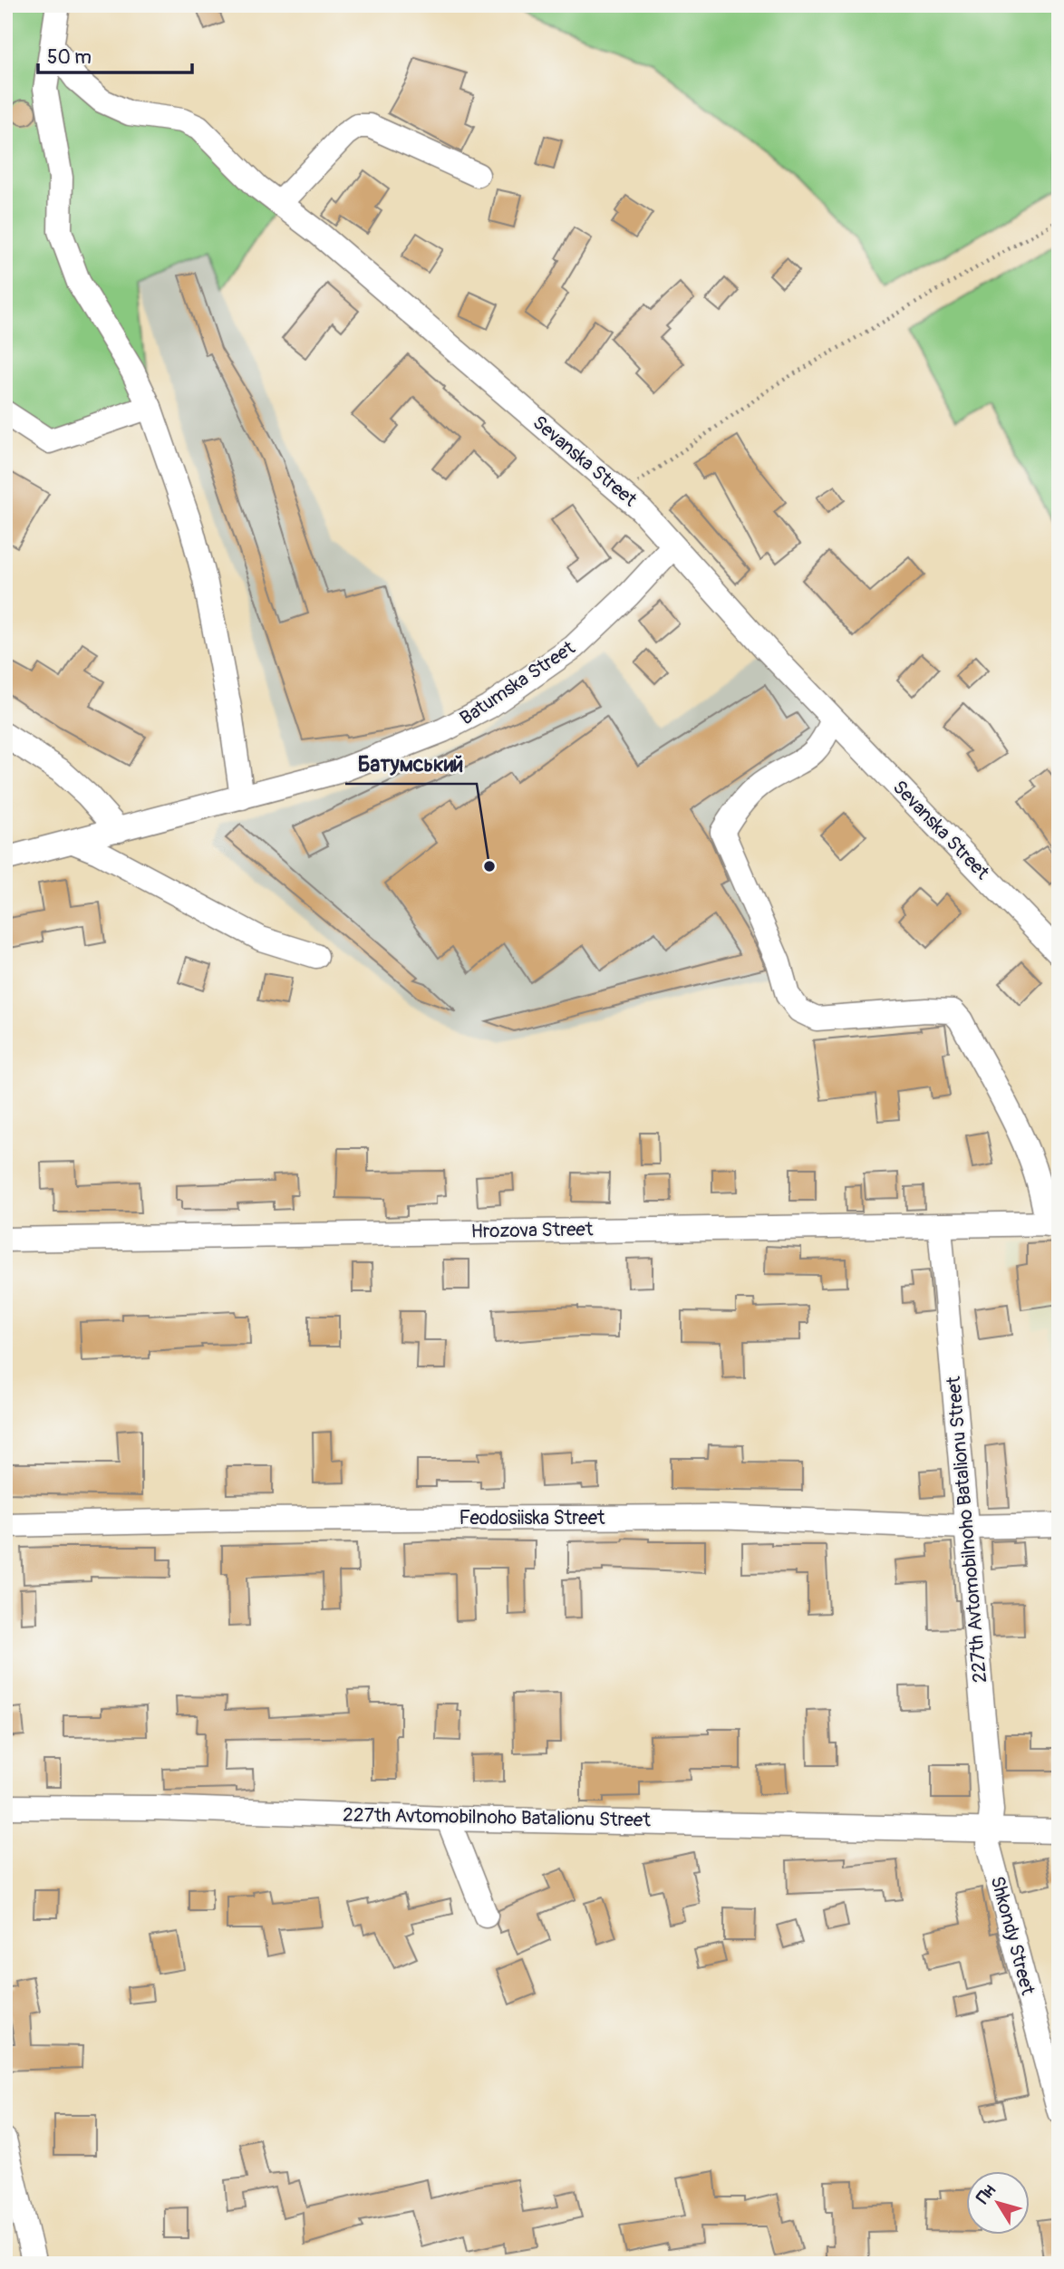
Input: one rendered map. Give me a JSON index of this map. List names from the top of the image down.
{
  "streets": {
    "street": [
      "Sevanska Street",
      "Batumska Street",
      "Hrozova Street",
      "Feodosiiska Street",
      "227th Avtomobilnoho Batalionu Street",
      "Shkondy Street"
    ]
  },
  "crossings": [
    ["Sevanska Street", "Batumska Street"],
    ["Hrozova Street", "227th Avtomobilnoho Batalionu Street"],
    ["Feodosiiska Street", "227th Avtomobilnoho Batalionu Street"],
    ["227th Avtomobilnoho Batalionu Street", "Shkondy Street"]
  ],
  "places": ["Батумський"],
  "scale_bar": "50 m",
  "north": "top left"
}
